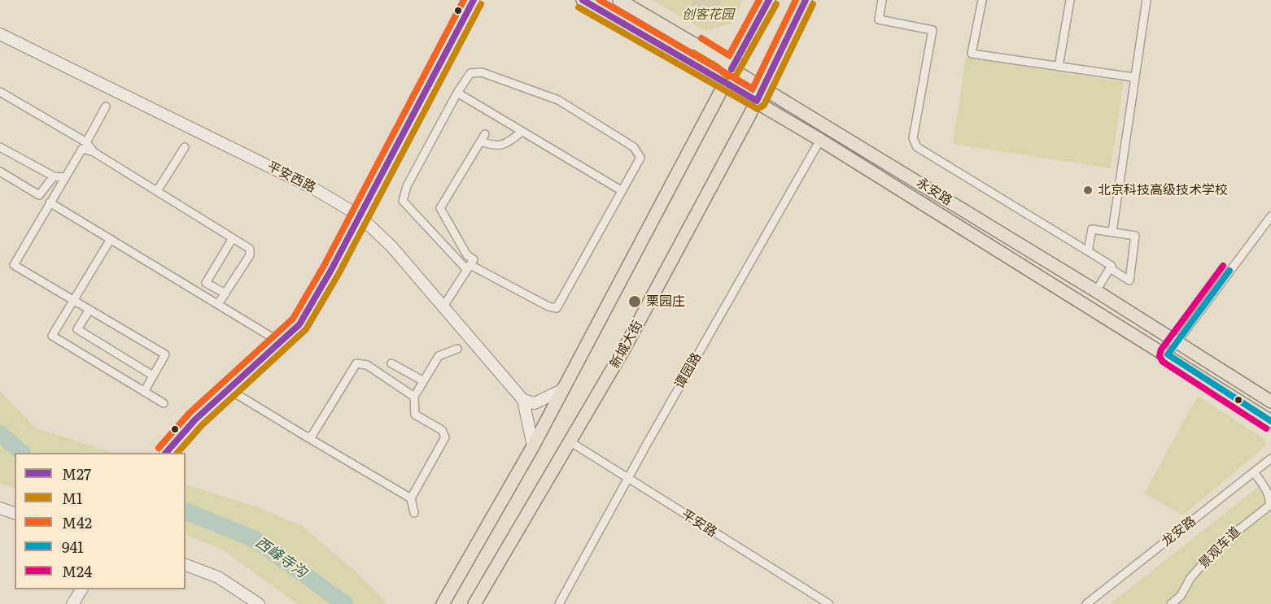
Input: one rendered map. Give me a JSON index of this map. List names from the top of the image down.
{
  "streets": {
    "main road": ["永安路", "新城大街"],
    "street": [
      "平安西路",
      "谭园路",
      "平安路",
      "龙安路",
      "景观车道"
    ]
  },
  "crossings": [
    ["永安路", "新城大街"],
    ["永安路", "谭园路"],
    ["新城大街", "平安路"],
    ["谭园路", "平安路"],
    ["龙安路", "景观车道"]
  ],
  "water": ["西峰寺沟"],
  "parks": ["创客花园"],
  "places": ["北京科技高级技术学校", "栗园庄"],
  "lines": [
    "transit line M27",
    "transit line M42",
    "transit line M1",
    "transit line M24",
    "transit line 941"
  ],
  "legend": [
    "M27",
    "M1",
    "M42",
    "941",
    "M24"
  ]
}
